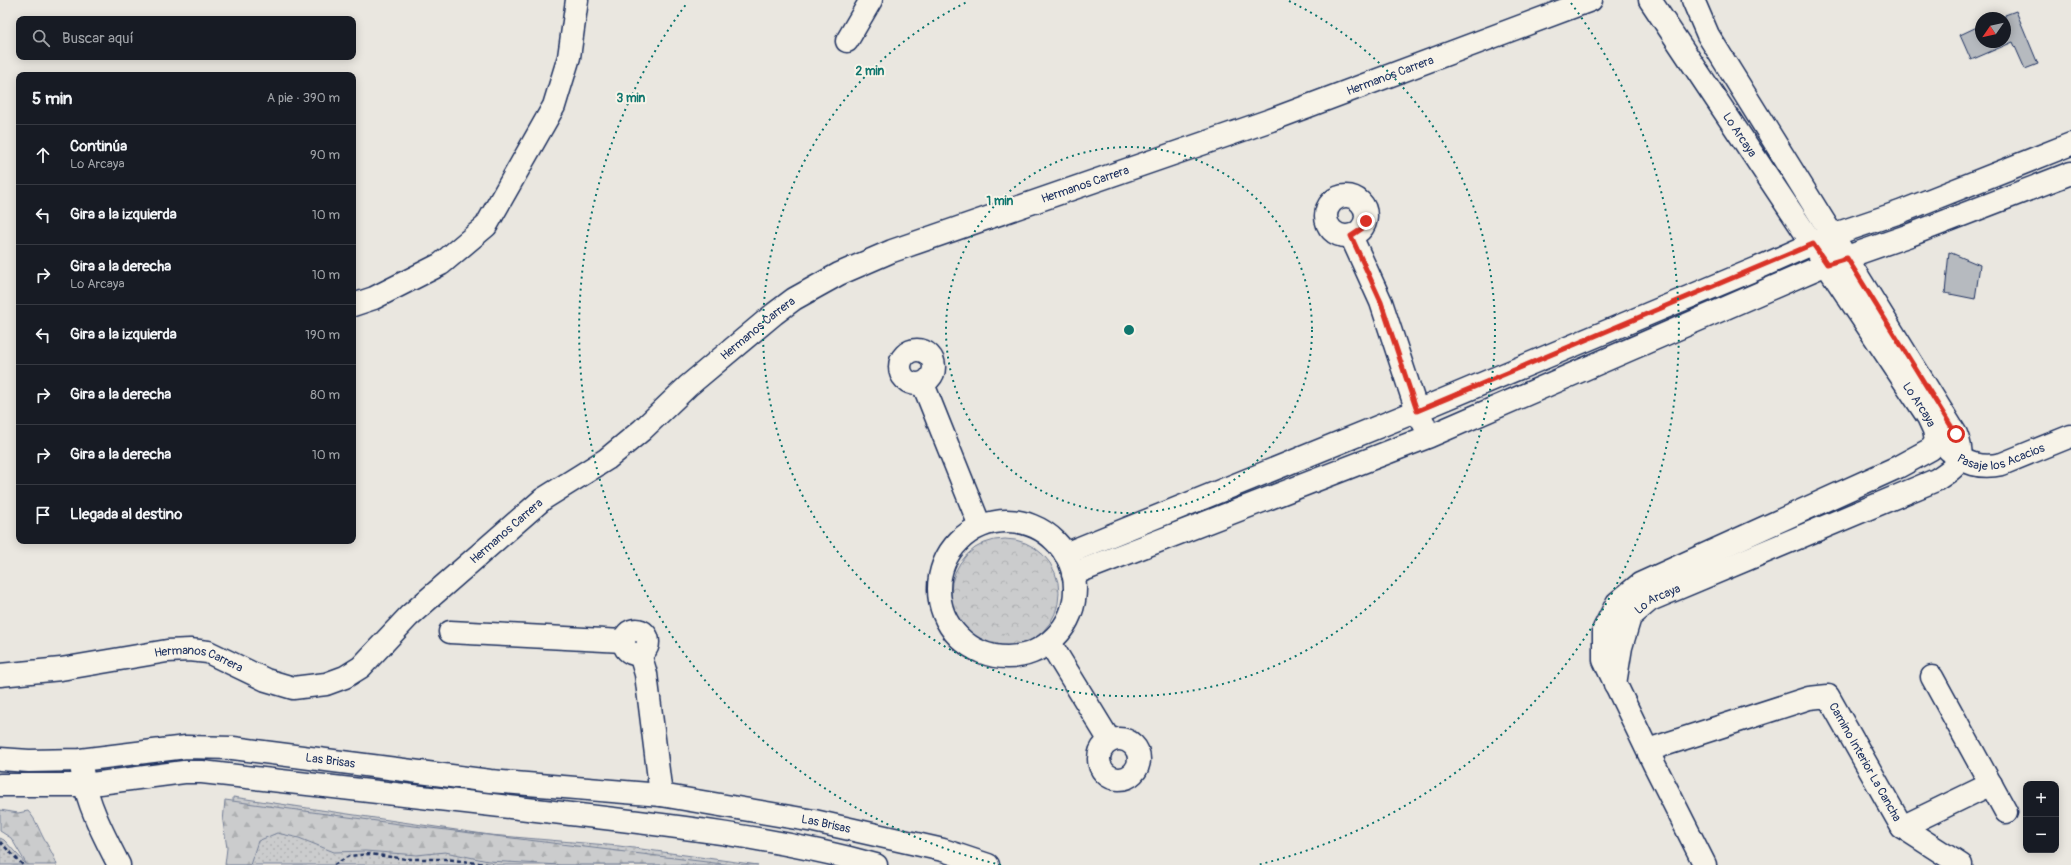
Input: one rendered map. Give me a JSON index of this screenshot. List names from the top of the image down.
{
  "streets": {
    "street": [
      "Hermanos Carrera",
      "Lo Arcaya",
      "Pasaje los Acacios",
      "Las Brisas",
      "Camino Interior La Cancha"
    ]
  },
  "crossings": [
    ["Lo Arcaya", "Pasaje los Acacios"],
    ["Lo Arcaya", "Camino Interior La Cancha"]
  ],
  "north": "bottom left",
  "page": {
    "search": "Buscar aquí",
    "heading": ["5 min", "A pie · 390 m"],
    "list": [
      ["Continúa", "Lo Arcaya", "90 m"],
      ["Gira a la izquierda", "10 m"],
      ["Gira a la derecha", "Lo Arcaya", "10 m"],
      ["Gira a la izquierda", "190 m"],
      ["Gira a la derecha", "80 m"],
      ["Gira a la derecha", "10 m"],
      "Llegada al destino"
    ],
    "map_buttons": ["+", "−"]
  },
  "rings": ["2 min", "3 min", "1 min"]
}
